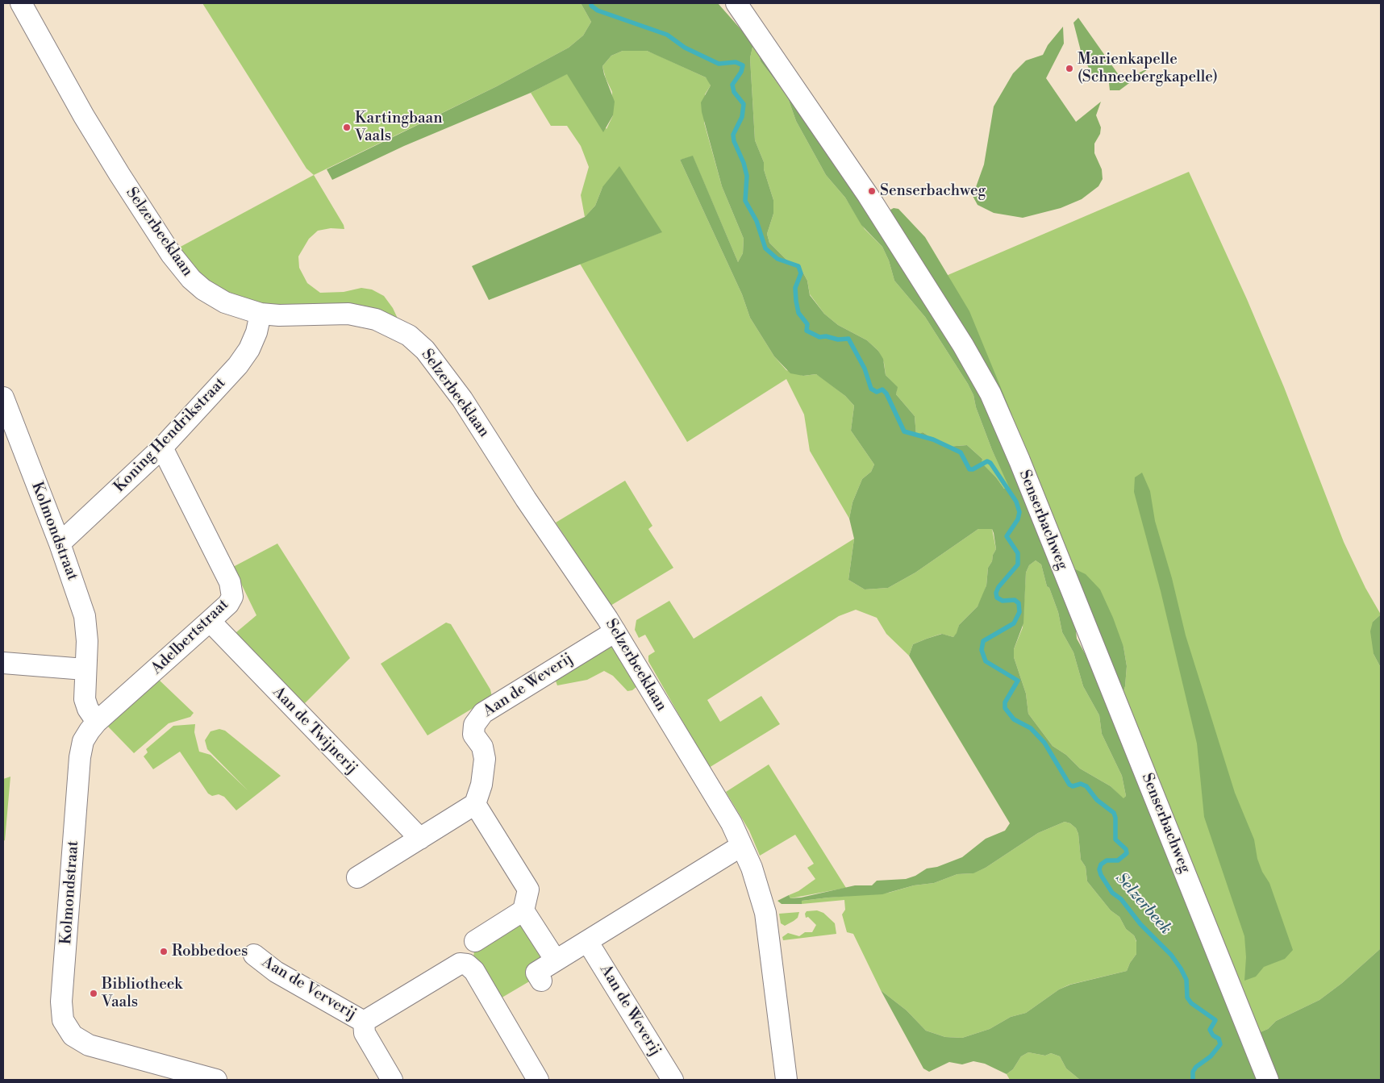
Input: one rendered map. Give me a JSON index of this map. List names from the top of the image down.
{
  "streets": {
    "street": [
      "Selzerbeeklaan",
      "Koning Hendrikstraat",
      "Senserbachweg",
      "Kolmondstraat",
      "Adelbertstraat",
      "Aan de Weverij",
      "Aan de Twijnerij",
      "Aan de Ververij"
    ]
  },
  "crossings": [
    ["Selzerbeeklaan", "Koning Hendrikstraat"],
    ["Selzerbeeklaan", "Aan de Weverij"],
    ["Koning Hendrikstraat", "Kolmondstraat"],
    ["Koning Hendrikstraat", "Adelbertstraat"],
    ["Kolmondstraat", "Adelbertstraat"],
    ["Adelbertstraat", "Aan de Twijnerij"]
  ],
  "water": ["Selzerbeek"],
  "places": [
    "Marienkapelle (Schneebergkapelle)",
    "Kartingbaan Vaals",
    "Senserbachweg",
    "Robbedoes",
    "Bibliotheek Vaals"
  ]
}
